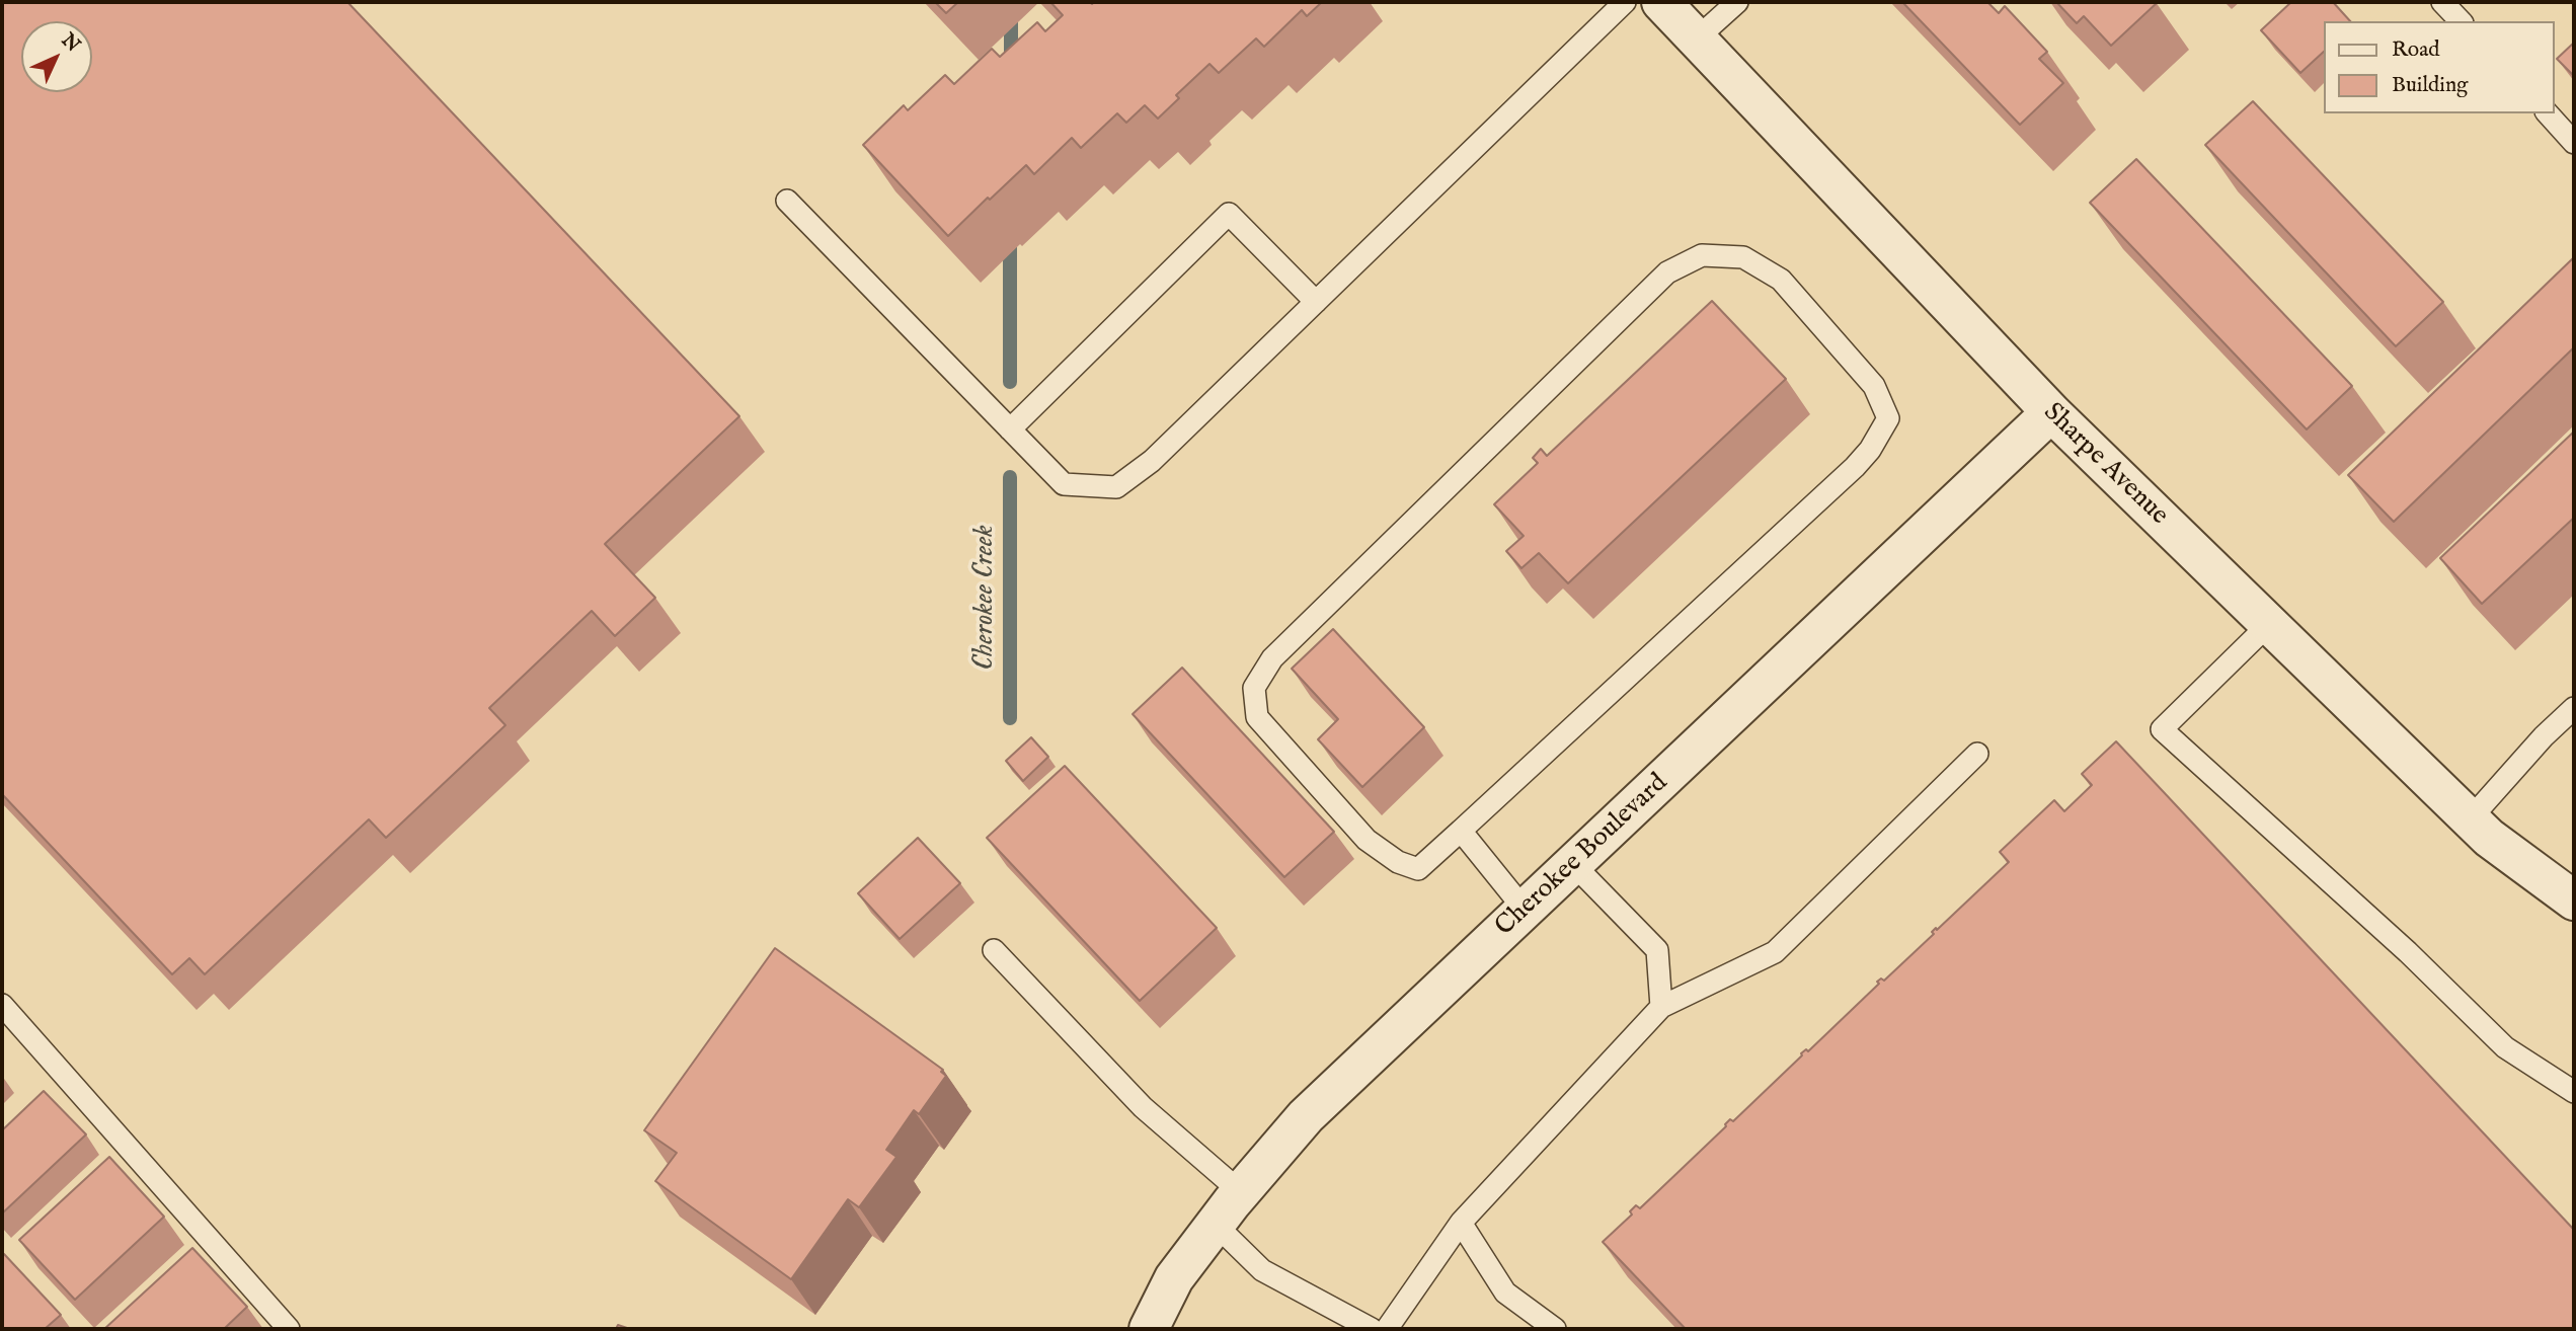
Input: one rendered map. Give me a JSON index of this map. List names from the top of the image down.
{
  "streets": {
    "street": ["Sharpe Avenue", "Cherokee Boulevard"]
  },
  "crossings": [
    ["Sharpe Avenue", "Cherokee Boulevard"]
  ],
  "water": ["Cherokee Creek"],
  "legend": ["Road", "Building"],
  "north": "top right"
}
